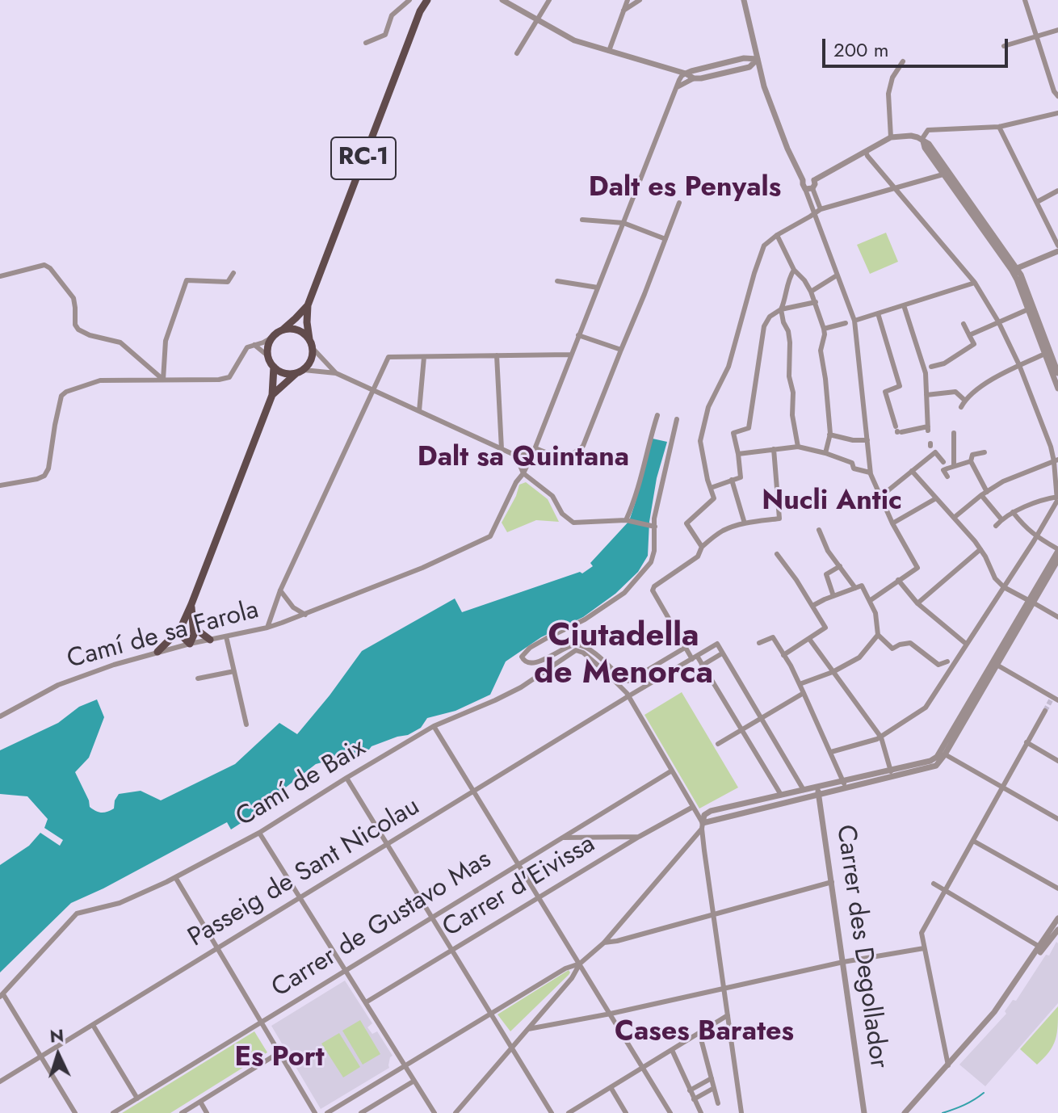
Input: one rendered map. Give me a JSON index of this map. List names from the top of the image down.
{
  "streets": {
    "main road": ["RC-1"],
    "street": [
      "Camí de sa Farola",
      "Camí de Baix",
      "Passeig de Sant Nicolau",
      "Carrer d'Eivissa",
      "Carrer de Gustavo Mas",
      "Carrer des Degollador"
    ]
  },
  "crossings": [
    ["Camí de Baix", "Passeig de Sant Nicolau"]
  ],
  "districts": [
    "Dalt es Penyals",
    "Dalt sa Quintana",
    "Nucli Antic",
    "Ciutadella de Menorca",
    "Cases Barates",
    "Es Port"
  ],
  "scale_bar": "200 m",
  "north": "top"
}
